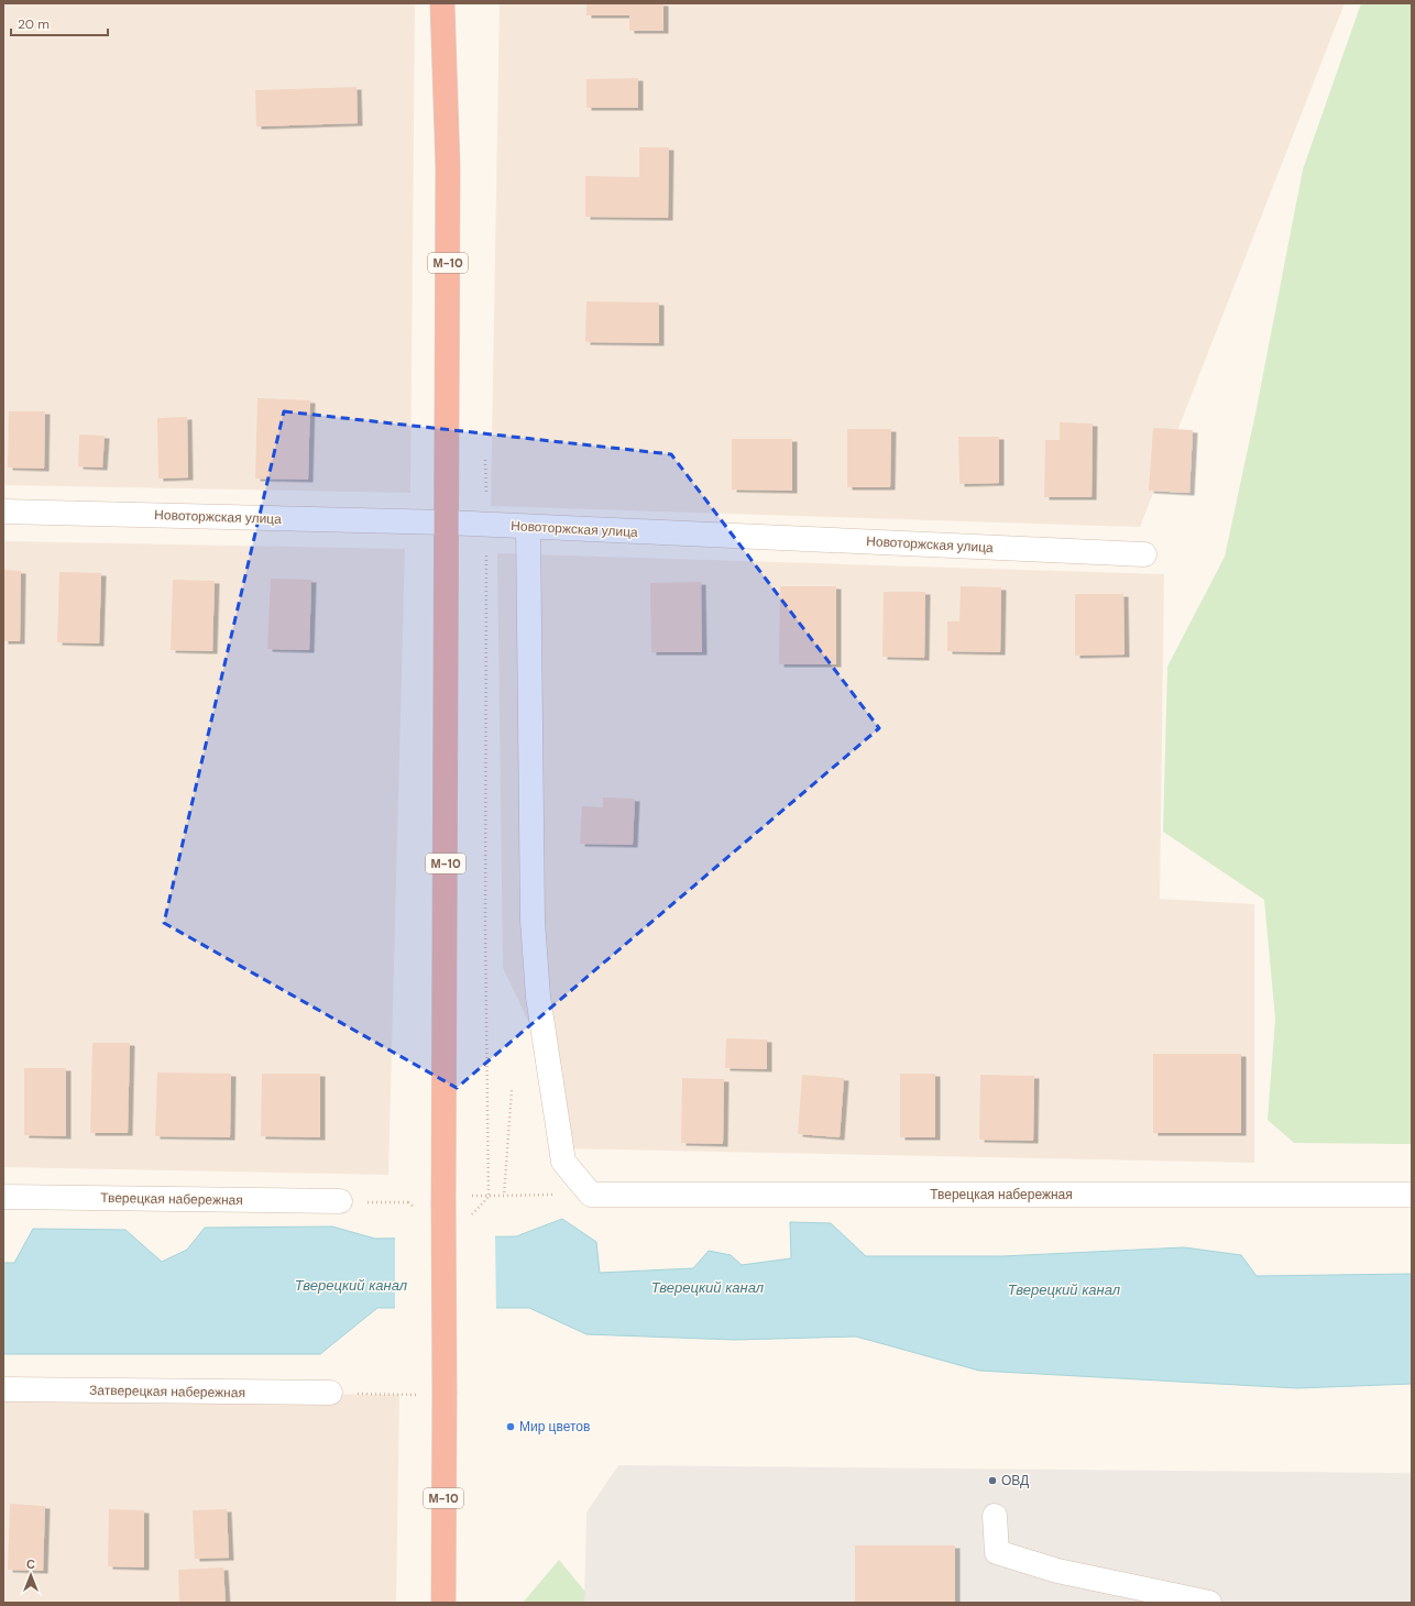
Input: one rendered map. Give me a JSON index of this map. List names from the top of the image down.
{
  "streets": {
    "highway": ["М-10"],
    "street": ["Новоторжская улица", "Тверецкая набережная", "Затверецкая набережная"]
  },
  "crossings": [
    ["М-10", "Новоторжская улица"]
  ],
  "water": ["Тверецкий канал"],
  "places": ["Мир цветов", "ОВД"],
  "scale_bar": "20 m",
  "north": "top"
}
